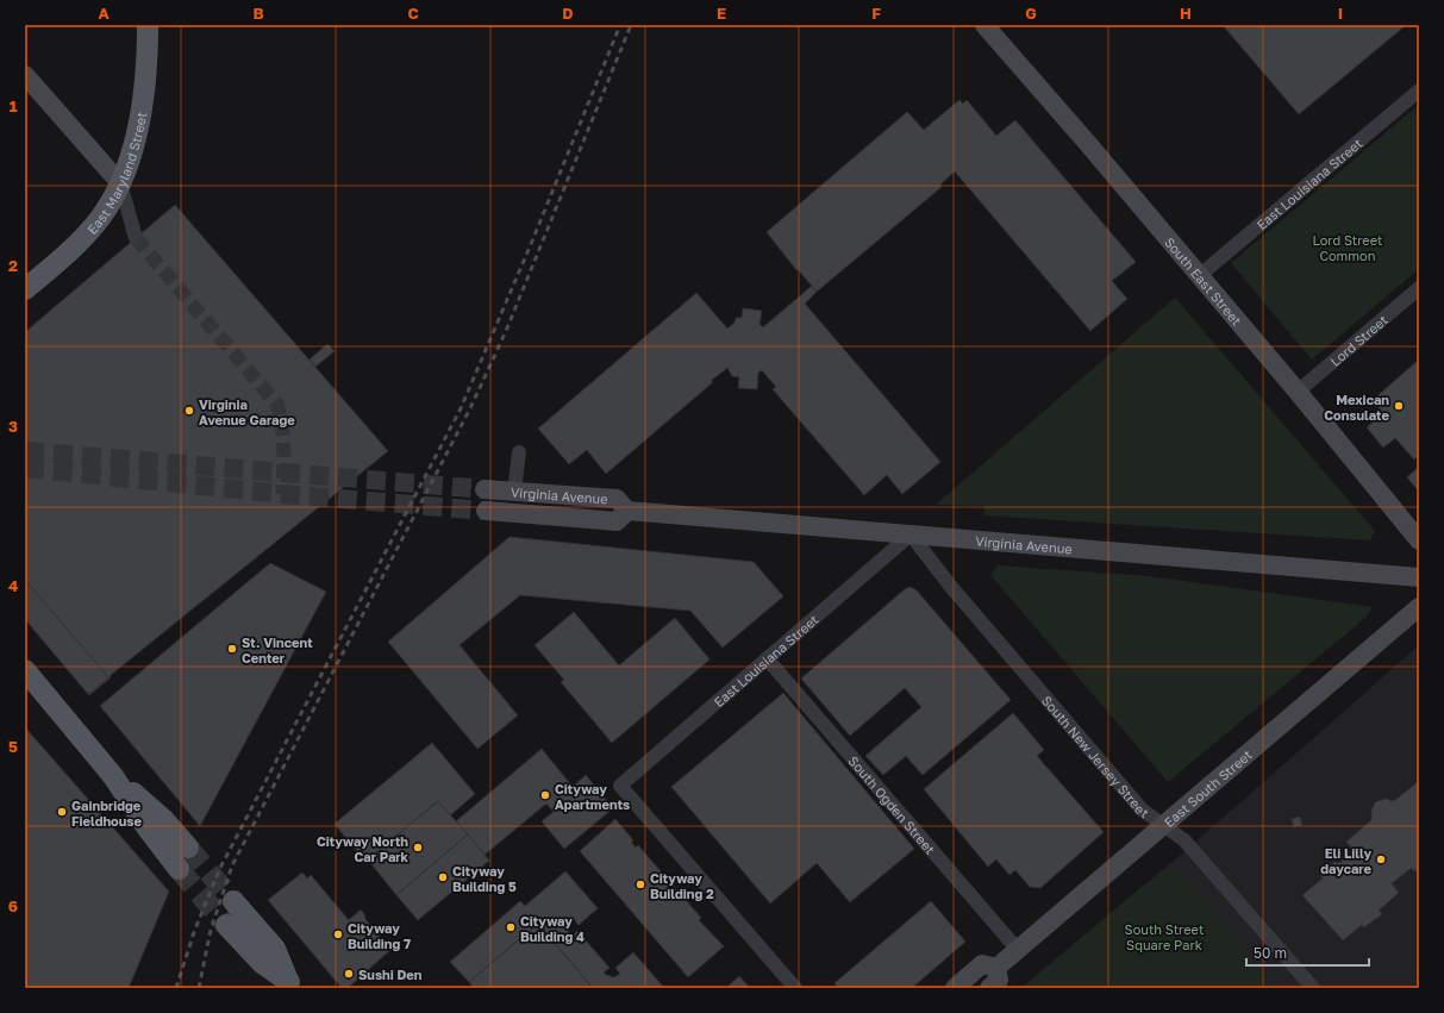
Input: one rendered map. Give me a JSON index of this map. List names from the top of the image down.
{
  "streets": {
    "main road": [
      "East Maryland Street",
      "South East Street",
      "Virginia Avenue",
      "East South Street"
    ],
    "street": [
      "East Louisiana Street",
      "Lord Street",
      "South New Jersey Street",
      "South Ogden Street"
    ]
  },
  "crossings": [
    ["East Louisiana Street", "South East Street"],
    ["East Louisiana Street", "Virginia Avenue"],
    ["East Louisiana Street", "South New Jersey Street"],
    ["East Louisiana Street", "South Ogden Street"],
    ["South East Street", "Lord Street"],
    ["Virginia Avenue", "South New Jersey Street"],
    ["South New Jersey Street", "East South Street"],
    ["East South Street", "South Ogden Street"]
  ],
  "parks": ["Lord Street Common", "South Street Square Park"],
  "places": [
    "Mexican Consulate",
    "Virginia Avenue Garage",
    "St. Vincent Center",
    "Cityway Apartments",
    "Gainbridge Fieldhouse",
    "Cityway North Car Park",
    "Eli Lilly daycare",
    "Cityway Building 5",
    "Cityway Building 2",
    "Cityway Building 4",
    "Cityway Building 7",
    "Sushi Den"
  ],
  "scale_bar": "50 m",
  "grid": {
    "columns": [
      "A",
      "B",
      "C",
      "D",
      "E",
      "F",
      "G",
      "H",
      "I"
    ],
    "rows": [
      "1",
      "2",
      "3",
      "4",
      "5",
      "6"
    ]
  }
}
